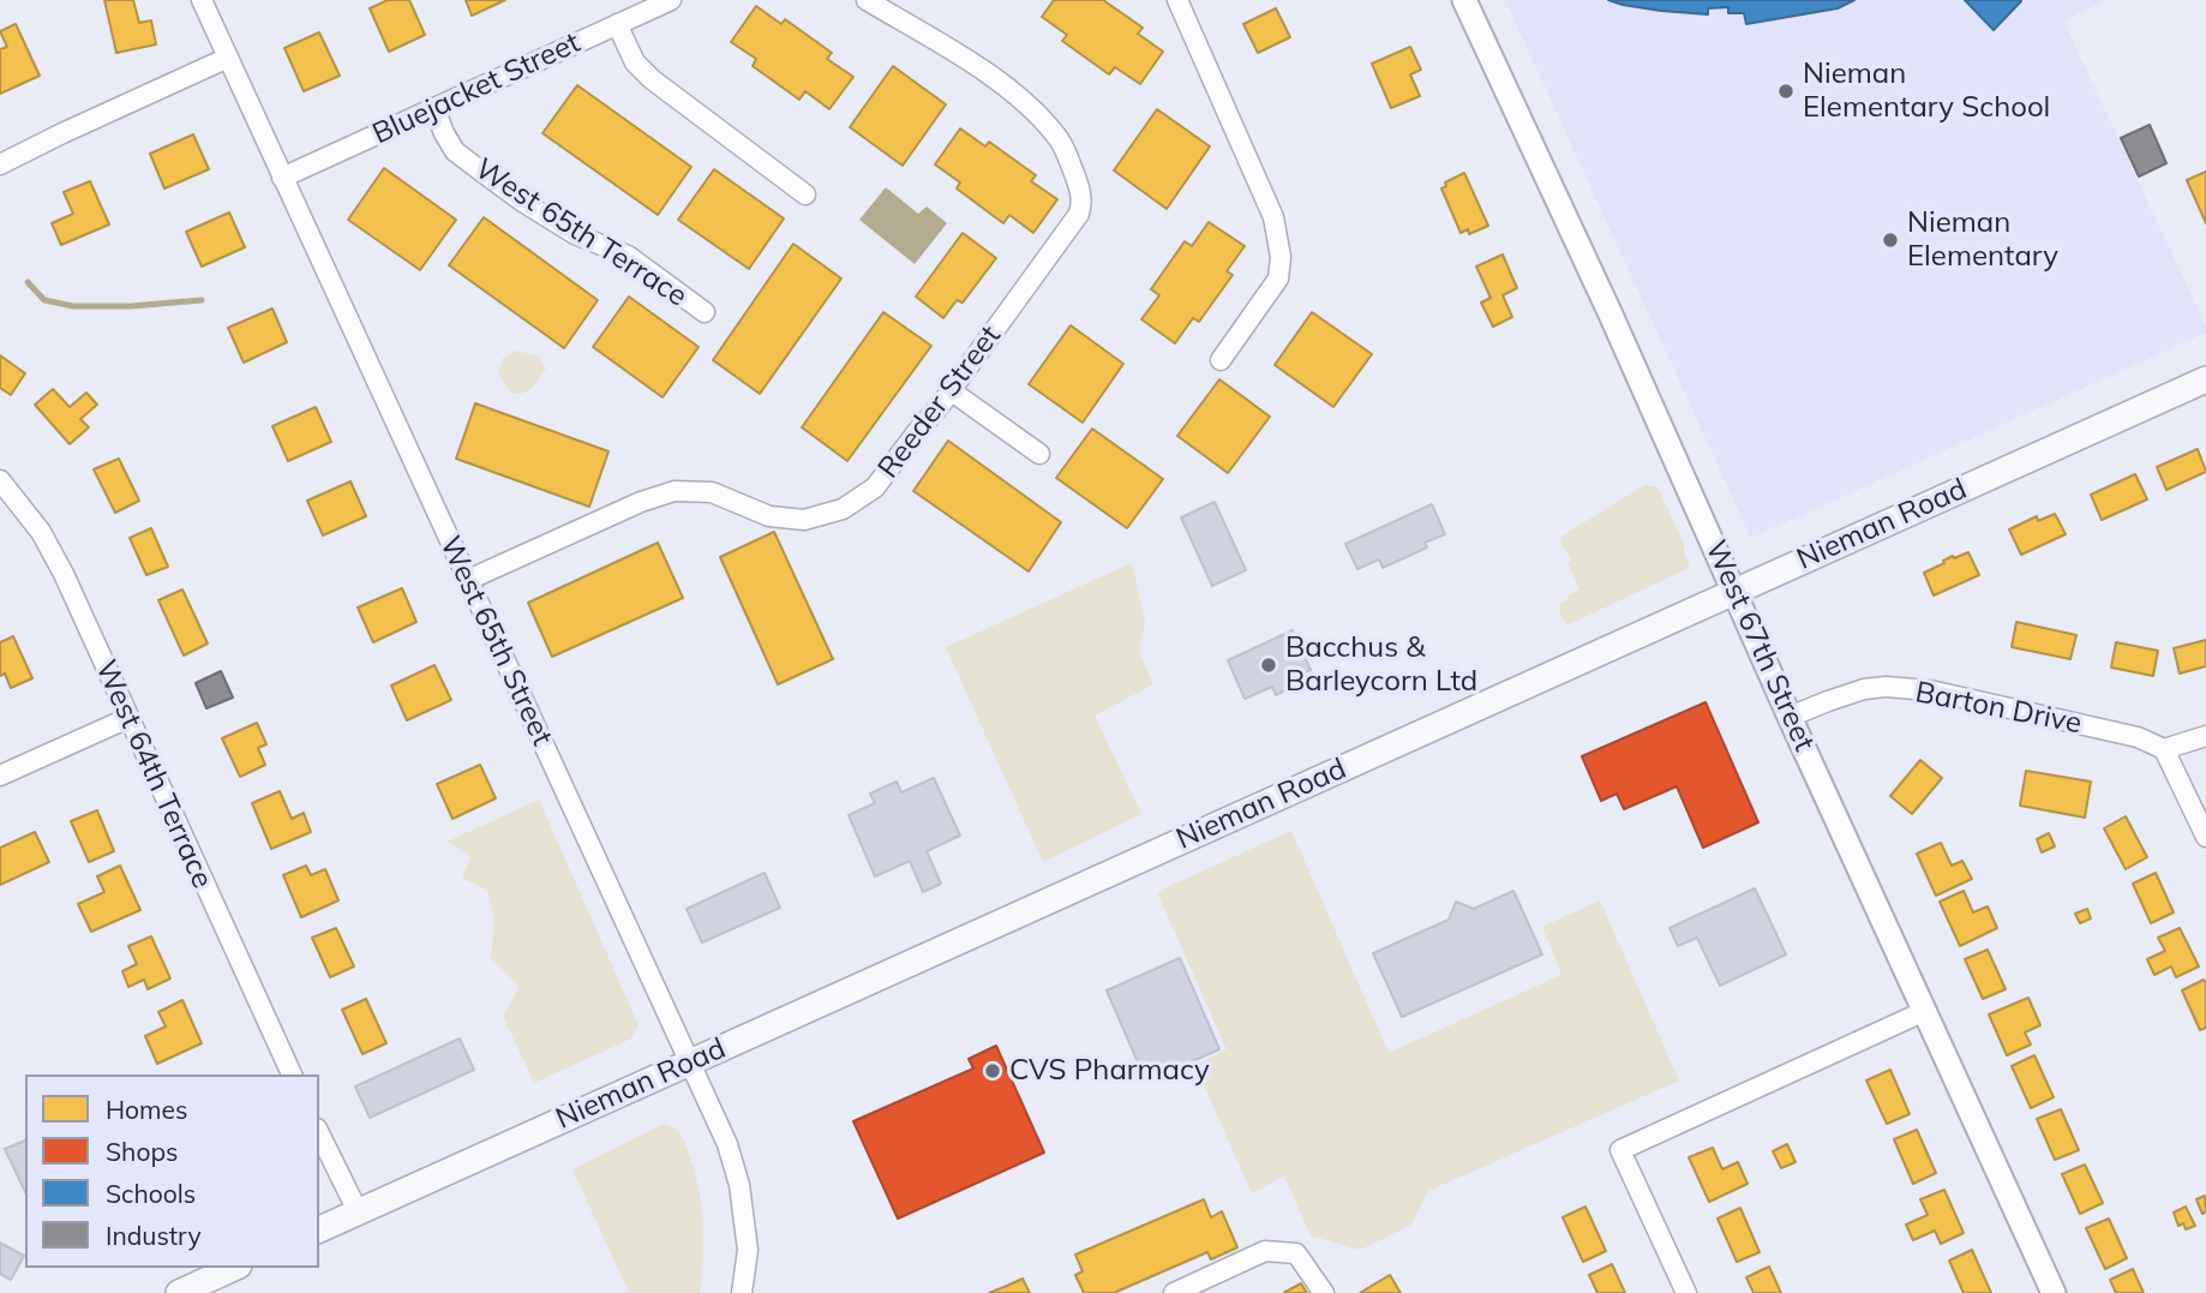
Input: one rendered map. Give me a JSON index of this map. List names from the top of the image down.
{
  "streets": {
    "main road": ["Nieman Road"],
    "street": [
      "Bluejacket Street",
      "West 65th Terrace",
      "Reeder Street",
      "West 65th Street",
      "West 67th Street",
      "Barton Drive",
      "West 64th Terrace"
    ]
  },
  "crossings": [
    ["Bluejacket Street", "West 65th Terrace"],
    ["Bluejacket Street", "West 65th Street"],
    ["Reeder Street", "West 65th Street"],
    ["Nieman Road", "West 65th Street"],
    ["Nieman Road", "West 67th Street"],
    ["West 67th Street", "Barton Drive"]
  ],
  "places": [
    "Nieman Elementary School",
    "Nieman Elementary",
    "Bacchus & Barleycorn Ltd",
    "CVS Pharmacy"
  ],
  "legend": [
    "Homes",
    "Shops",
    "Schools",
    "Industry"
  ]
}
